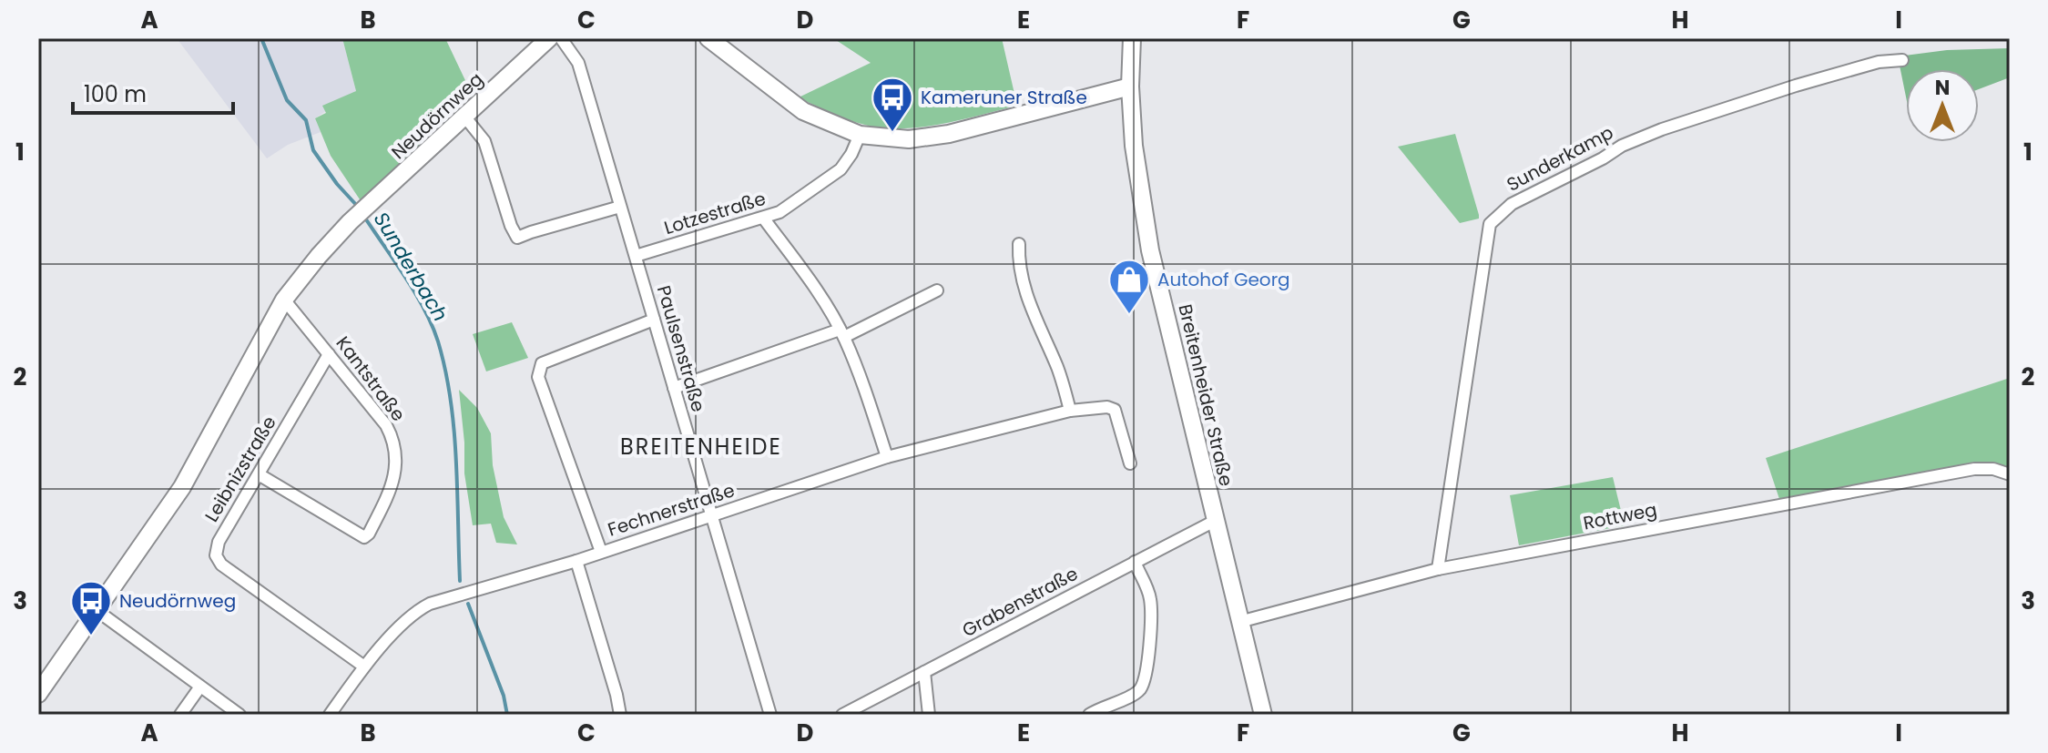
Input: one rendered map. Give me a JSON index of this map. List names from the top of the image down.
{
  "streets": {
    "street": [
      "Neudörnweg",
      "Sunderkamp",
      "Lotzestraße",
      "Paulsenstraße",
      "Kantstraße",
      "Breitenheider Straße",
      "Leibnizstraße",
      "Fechnerstraße",
      "Rottweg",
      "Grabenstraße"
    ]
  },
  "crossings": [
    ["Neudörnweg", "Kantstraße"],
    ["Sunderkamp", "Rottweg"],
    ["Lotzestraße", "Paulsenstraße"],
    ["Paulsenstraße", "Fechnerstraße"],
    ["Kantstraße", "Leibnizstraße"],
    ["Breitenheider Straße", "Rottweg"],
    ["Breitenheider Straße", "Grabenstraße"],
    ["Leibnizstraße", "Fechnerstraße"]
  ],
  "districts": ["BREITENHEIDE"],
  "water": ["Sunderbach"],
  "places": {
    "bus stop": ["Kameruner Straße", "Neudörnweg"],
    "shop": ["Autohof Georg"]
  },
  "scale_bar": "100 m",
  "north": "top",
  "grid": {
    "columns": [
      "A",
      "B",
      "C",
      "D",
      "E",
      "F",
      "G",
      "H",
      "I"
    ],
    "rows": ["1", "2", "3"]
  }
}
